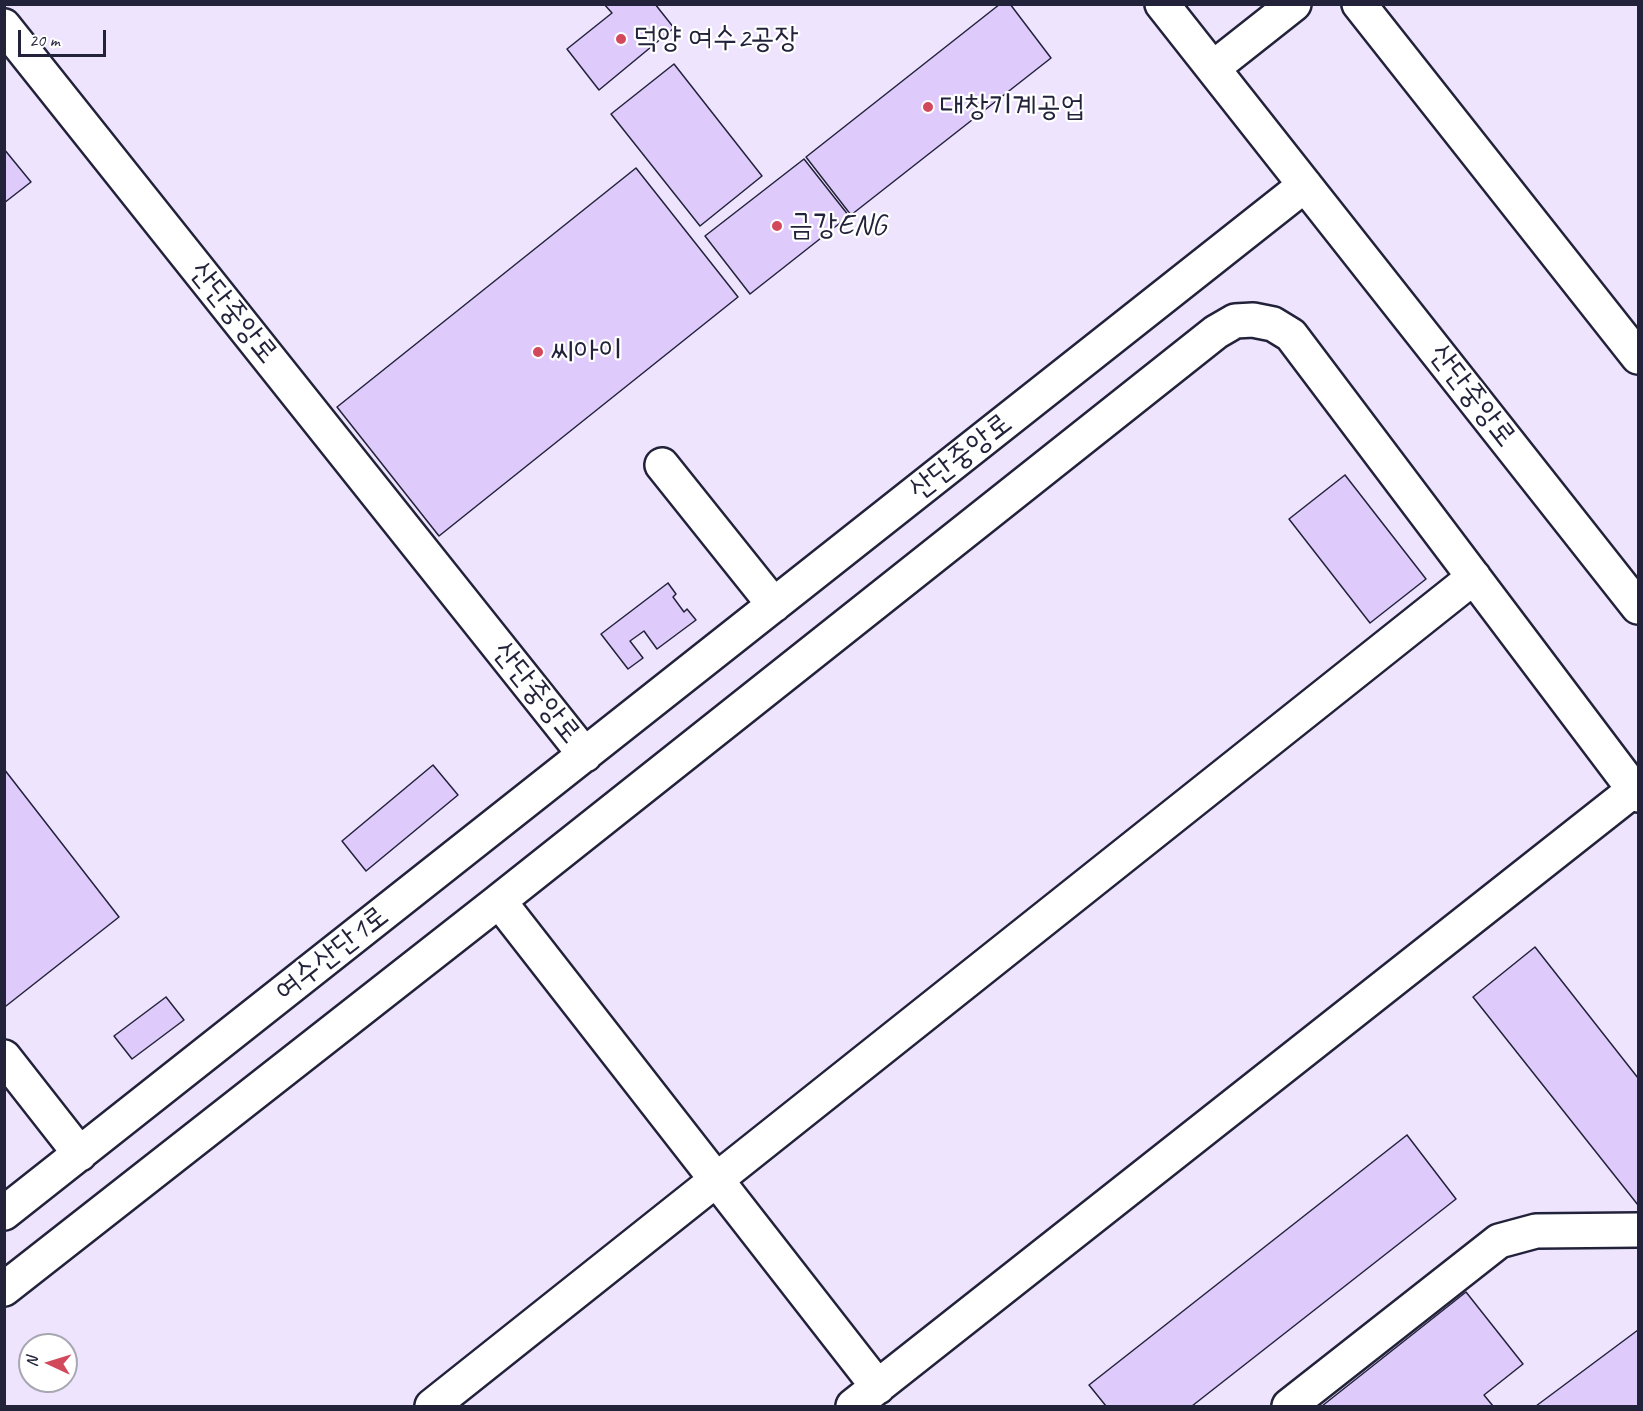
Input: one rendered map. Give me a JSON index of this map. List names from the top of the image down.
{
  "streets": {
    "street": ["산단중앙로", "여수산단1로"]
  },
  "crossings": [
    ["산단중앙로", "여수산단1로"]
  ],
  "places": [
    "덕양 여수2공장",
    "대창기계공업",
    "금강ENG",
    "씨아이"
  ],
  "scale_bar": "20 m",
  "north": "left"
}
